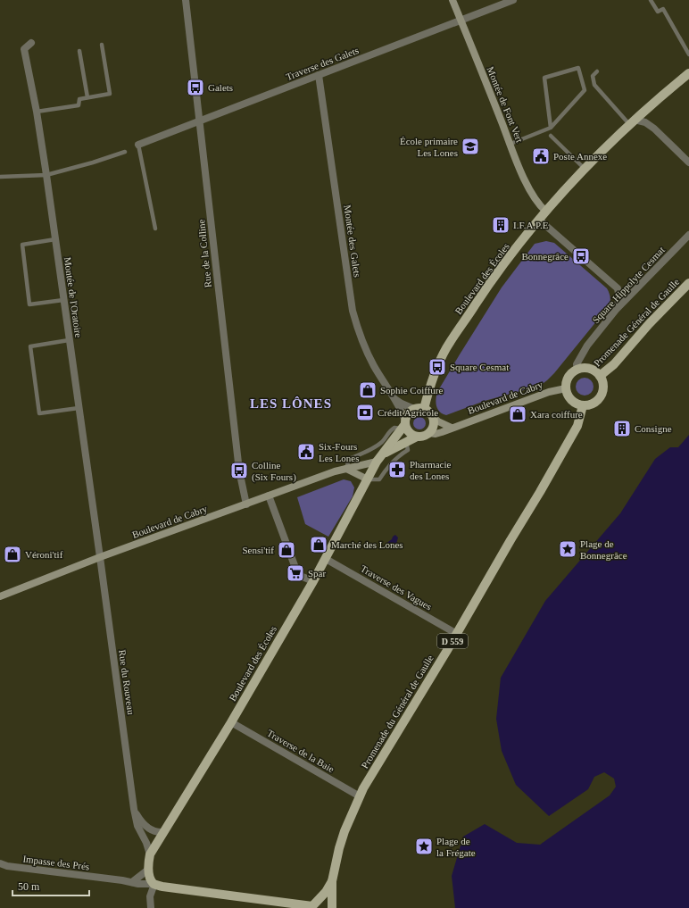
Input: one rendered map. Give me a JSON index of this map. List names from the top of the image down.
{
  "streets": {
    "main road": [
      "Boulevard des Écoles",
      "Promenade Général de Gaulle",
      "D 559",
      "Promenade du Général de Gaulle"
    ],
    "street": [
      "Traverse des Galets",
      "Montée de Font Vert",
      "Montée des Galets",
      "Rue de la Colline",
      "Square Hippolyte Cesmat",
      "Montée de l'Oratoire",
      "Boulevard de Cabry",
      "Traverse des Vagues",
      "Rue du Rouveau",
      "Traverse de la Baie",
      "Impasse des Prés"
    ]
  },
  "crossings": [
    ["Traverse des Galets", "Montée de Font Vert"],
    ["Traverse des Galets", "Montée des Galets"],
    ["Traverse des Galets", "Rue de la Colline"],
    ["Montée de Font Vert", "Boulevard des Écoles"],
    ["Montée des Galets", "Boulevard des Écoles"],
    ["Montée des Galets", "Boulevard de Cabry"],
    ["Rue de la Colline", "Boulevard de Cabry"],
    ["Boulevard des Écoles", "Boulevard de Cabry"],
    ["Boulevard des Écoles", "Traverse des Vagues"],
    ["Boulevard des Écoles", "Rue du Rouveau"],
    ["Boulevard des Écoles", "Traverse de la Baie"],
    ["Square Hippolyte Cesmat", "Promenade Général de Gaulle"],
    ["Square Hippolyte Cesmat", "Boulevard de Cabry"],
    ["Square Hippolyte Cesmat", "Promenade du Général de Gaulle"],
    ["Montée de l'Oratoire", "Boulevard de Cabry"],
    ["Montée de l'Oratoire", "Rue du Rouveau"],
    ["Promenade Général de Gaulle", "Boulevard de Cabry"],
    ["Promenade Général de Gaulle", "Promenade du Général de Gaulle"],
    ["Boulevard de Cabry", "Rue du Rouveau"],
    ["Boulevard de Cabry", "Promenade du Général de Gaulle"],
    ["Traverse des Vagues", "Promenade du Général de Gaulle"],
    ["Promenade du Général de Gaulle", "Traverse de la Baie"]
  ],
  "districts": ["LES LÔNES"],
  "places": {
    "bus stop": [
      "Galets",
      "Bonnegrâce",
      "Square Cesmat",
      "Colline (Six Fours)"
    ],
    "school or university": ["École primaire Les Lones"],
    "public building": ["Poste Annexe", "Six-Fours Les Lones"],
    "building": ["I.F.A.P.E", "Consigne"],
    "shop": [
      "Sophie Coiffure",
      "Xara coiffure",
      "Marché des Lones",
      "Sensi'tif",
      "Véroni'tif"
    ],
    "bank": ["Crédit Agricole"],
    "pharmacy": ["Pharmacie des Lones"],
    "place": ["Plage de Bonnegrâce", "Plage de la Frégate"],
    "supermarket": ["Spar"]
  },
  "scale_bar": "50 m"
}
